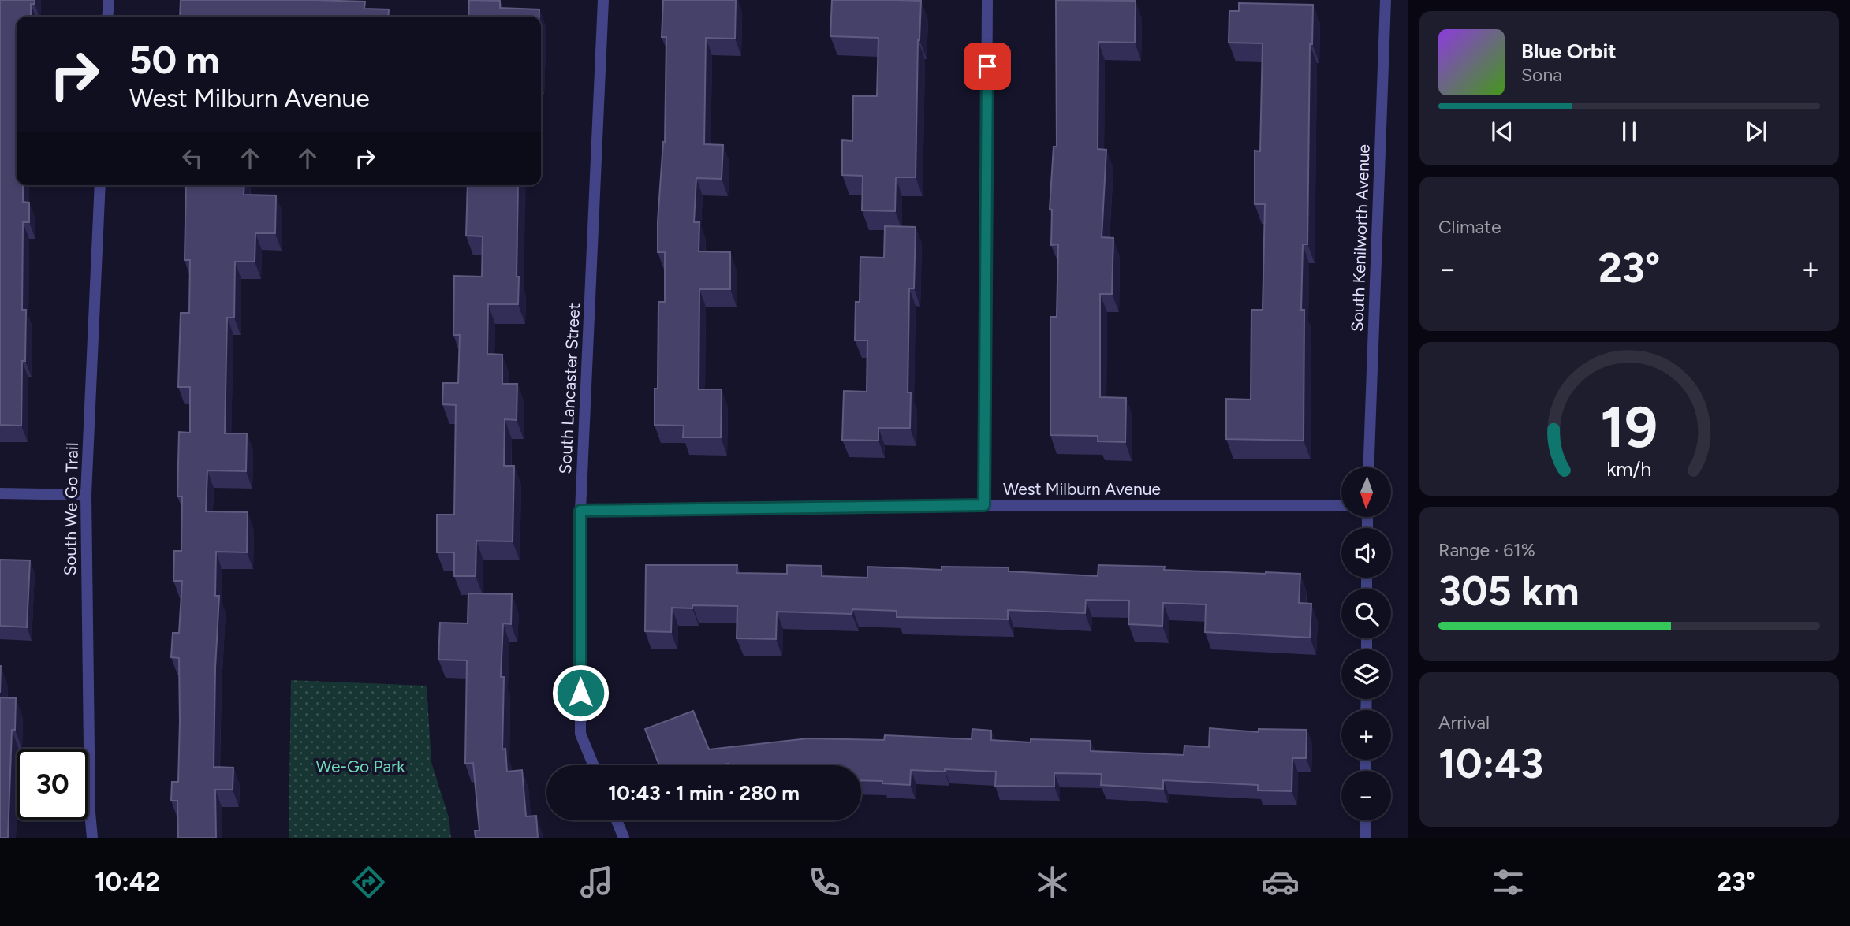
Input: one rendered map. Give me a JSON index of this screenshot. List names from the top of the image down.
{
  "streets": {
    "street": [
      "South Kenilworth Avenue",
      "South Lancaster Street",
      "West Milburn Avenue",
      "South We Go Trail"
    ]
  },
  "crossings": [
    ["South Lancaster Street", "West Milburn Avenue"]
  ],
  "parks": ["We-Go Park"],
  "north": "bottom",
  "page": {
    "turn": ["50 m", "West Milburn Avenue"],
    "song": ["Blue Orbit", "Sona"],
    "tile": [
      "Climate",
      ["Range · 61%", "305 km"],
      ["Arrival", "10:43"]
    ],
    "heat": ["−", "23°", "+"],
    "map_buttons": ["+", "−"],
    "limit": "30",
    "trip": "10:43 · 1 min · 280 m",
    "tabs": ["10:42", "23°"],
    "gauge": ["19", "km/h"]
  }
}
